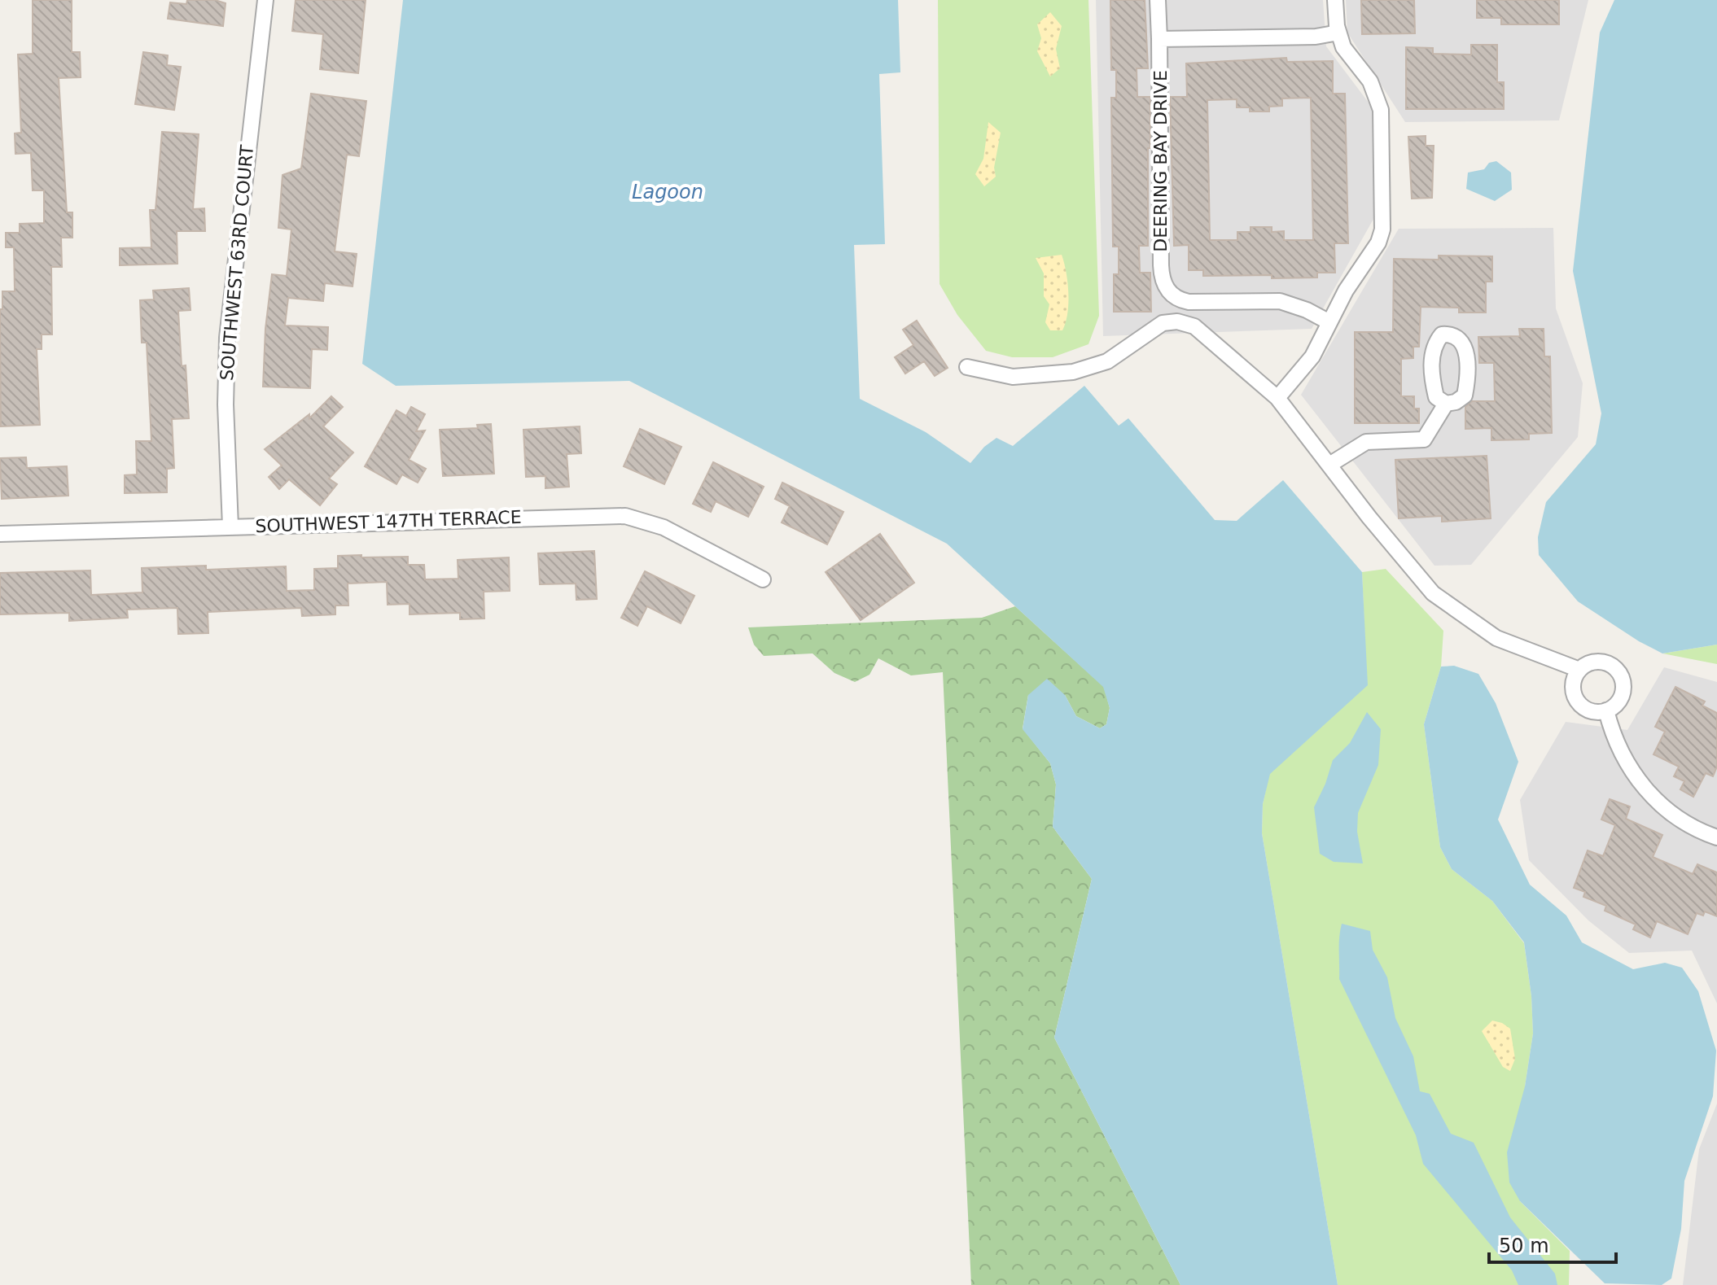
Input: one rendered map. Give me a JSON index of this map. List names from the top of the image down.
{
  "streets": {
    "street": ["DEERING BAY DRIVE", "SOUTHWEST 63RD COURT", "SOUTHWEST 147TH TERRACE"]
  },
  "crossings": [
    ["SOUTHWEST 63RD COURT", "SOUTHWEST 147TH TERRACE"]
  ],
  "water": ["Lagoon"],
  "scale_bar": "50 m"
}
